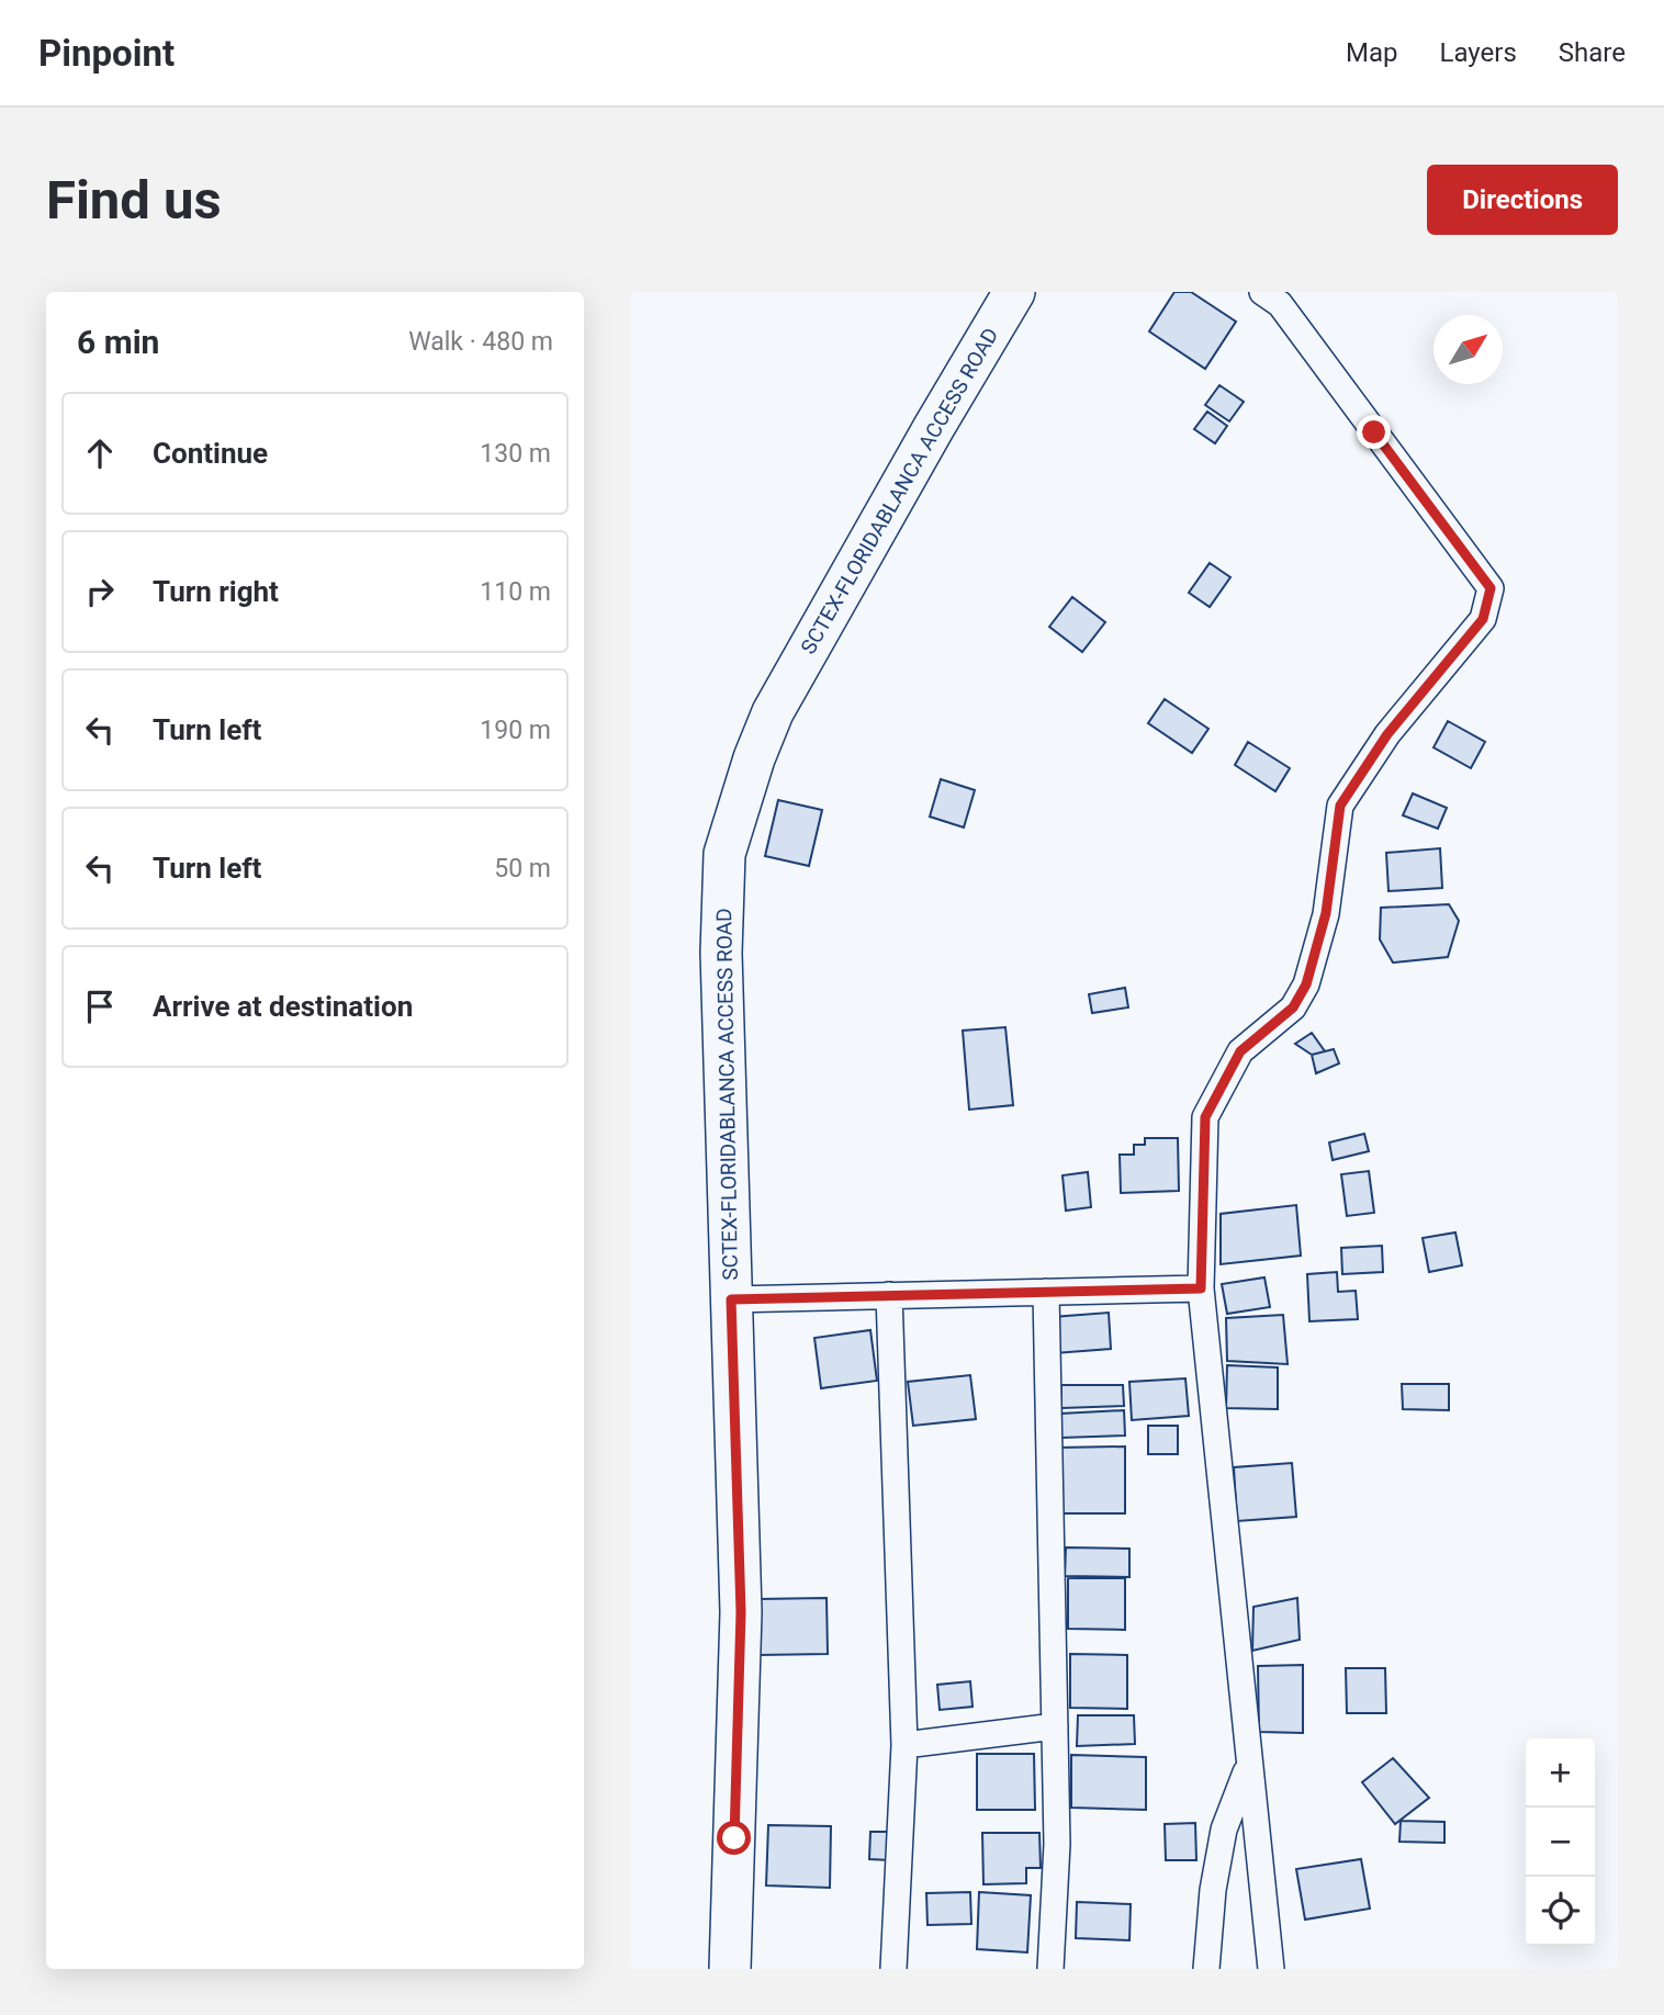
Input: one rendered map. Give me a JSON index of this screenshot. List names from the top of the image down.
{
  "streets": {
    "main road": ["SCTEX-FLORIDABLANCA ACCESS ROAD"]
  },
  "north": "top right",
  "page": {
    "header": "Pinpoint",
    "nav": ["Map", "Layers", "Share"],
    "buttons": "Directions",
    "title": "Find us",
    "heading": ["6 min", "Walk · 480 m"],
    "list": [
      ["Continue", "130 m"],
      ["Turn right", "110 m"],
      ["Turn left", "190 m"],
      ["Turn left", "50 m"],
      "Arrive at destination"
    ],
    "map_buttons": ["+", "−"]
  }
}
